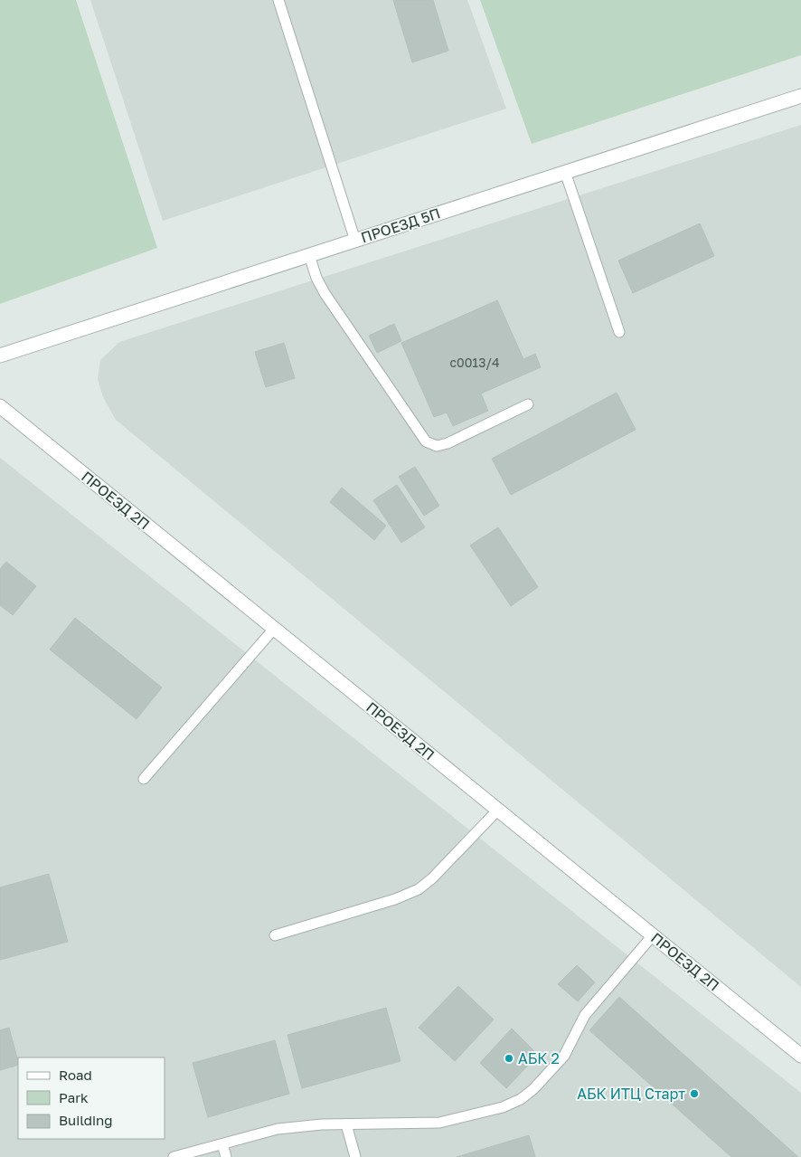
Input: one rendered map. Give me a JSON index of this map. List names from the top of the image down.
{
  "streets": {
    "street": ["ПРОЕЗД 5П", "ПРОЕЗД 2П"]
  },
  "places": ["АБК 2", "АБК ИТЦ Старт"],
  "house_numbers": ["с0013/4"],
  "legend": ["Road", "Park", "Building"]
}
